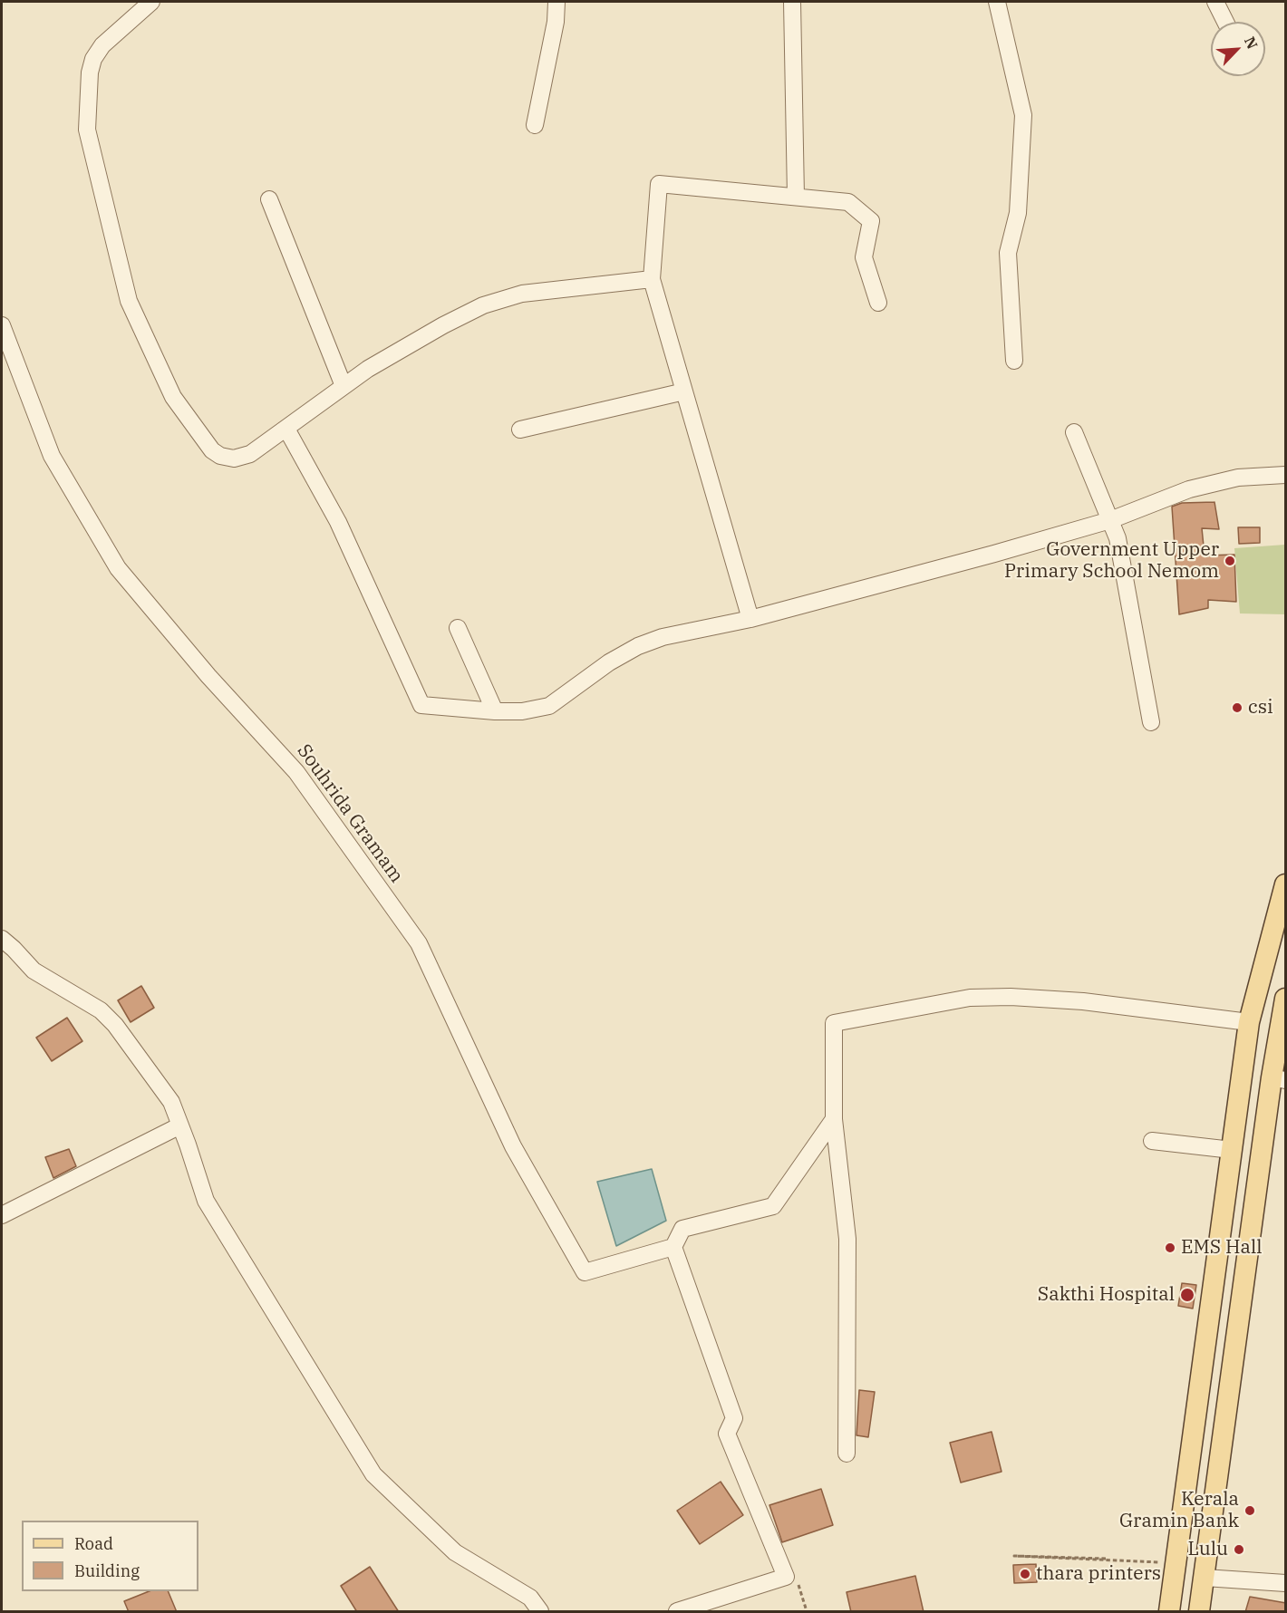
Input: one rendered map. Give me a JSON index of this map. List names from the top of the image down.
{
  "streets": {
    "street": ["Souhrida Gramam"]
  },
  "places": [
    "Government Upper Primary School Nemom",
    "csi",
    "EMS Hall",
    "Sakthi Hospital",
    "Kerala Gramin Bank",
    "Lulu",
    "thara printers"
  ],
  "legend": ["Road", "Building"],
  "north": "top right"
}
